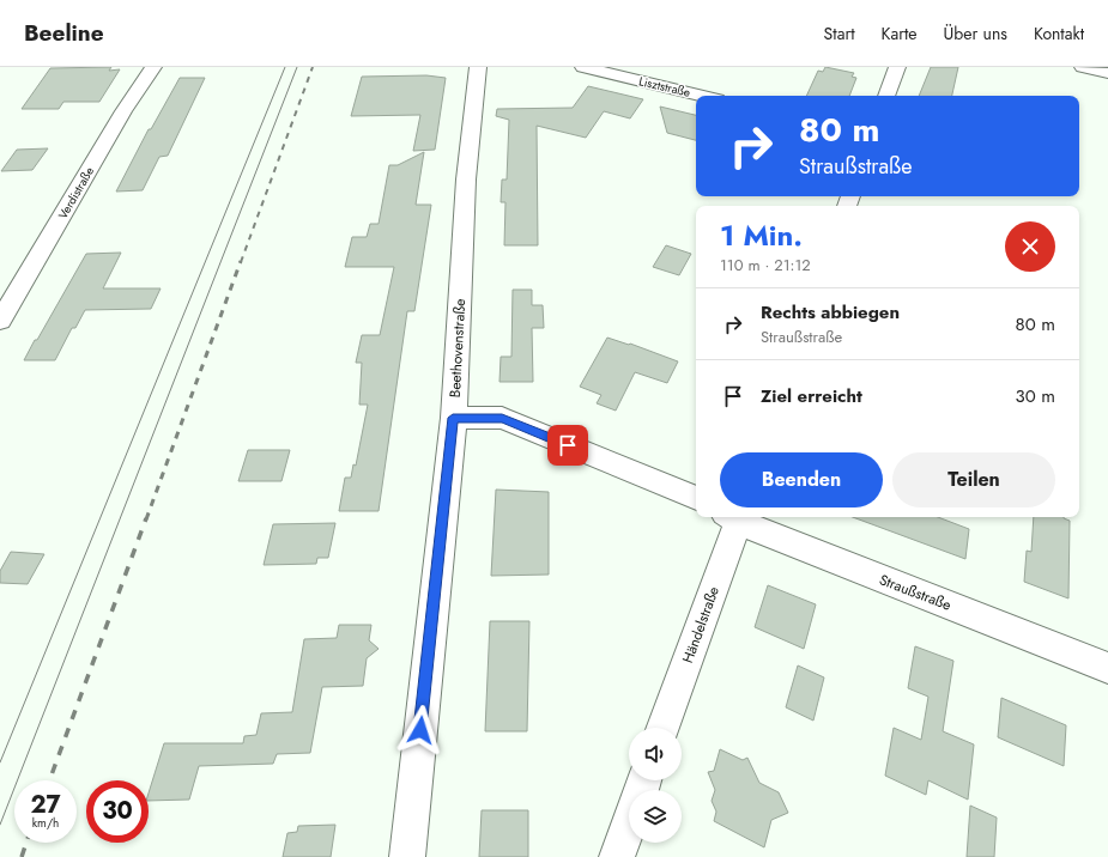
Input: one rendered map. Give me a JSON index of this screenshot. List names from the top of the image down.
{
  "streets": {
    "street": [
      "Lisztstraße",
      "Verdistraße",
      "Beethovenstraße",
      "Straußstraße",
      "Händelstraße"
    ]
  },
  "page": {
    "header": "Beeline",
    "nav": [
      "Start",
      "Karte",
      "Über uns",
      "Kontakt"
    ],
    "turn": ["80 m", "Straußstraße"],
    "heading": ["1 Min.", "110 m · 21:12"],
    "list": [
      {
        "name": "Rechts abbiegen",
        "note": "Straußstraße",
        "value": "80 m"
      },
      {
        "name": "Ziel erreicht",
        "value": "30 m"
      }
    ],
    "buttons": ["Beenden", "Teilen"],
    "speed": "27 km/h",
    "limit": "30"
  }
}
